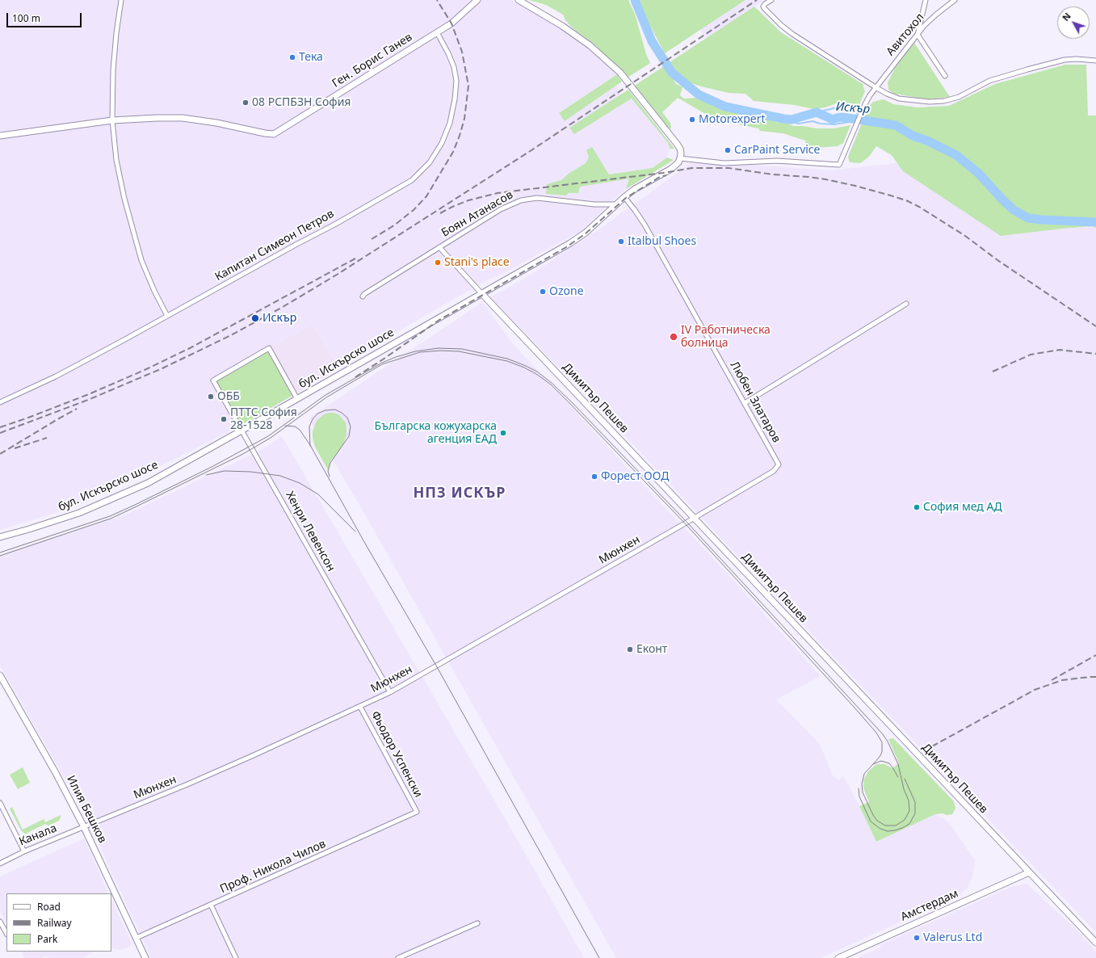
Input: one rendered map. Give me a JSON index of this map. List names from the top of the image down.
{
  "streets": {
    "street": [
      "Авитохол",
      "Ген. Борис Ганев",
      "Боян Атанасов",
      "Капитан Симеон Петров",
      "бул. Искърско шосе",
      "Димитър Пешев",
      "Любен Златаров",
      "Хенри Левенсон",
      "Мюнхен",
      "Фьодор Успенски",
      "Илия Бешков",
      "Канала",
      "Проф. Никола Чилов",
      "Амстердам"
    ]
  },
  "crossings": [
    ["Авитохол", "бул. Искърско шосе"],
    ["Ген. Борис Ганев", "Капитан Симеон Петров"],
    ["Боян Атанасов", "бул. Искърско шосе"],
    ["Боян Атанасов", "Димитър Пешев"],
    ["бул. Искърско шосе", "Димитър Пешев"],
    ["бул. Искърско шосе", "Любен Златаров"],
    ["бул. Искърско шосе", "Хенри Левенсон"],
    ["Димитър Пешев", "Любен Златаров"],
    ["Димитър Пешев", "Мюнхен"],
    ["Димитър Пешев", "Амстердам"],
    ["Любен Златаров", "Мюнхен"],
    ["Хенри Левенсон", "Мюнхен"],
    ["Мюнхен", "Фьодор Успенски"],
    ["Мюнхен", "Илия Бешков"],
    ["Мюнхен", "Канала"],
    ["Фьодор Успенски", "Проф. Никола Чилов"],
    ["Илия Бешков", "Канала"],
    ["Илия Бешков", "Проф. Никола Чилов"]
  ],
  "districts": ["НПЗ ИСКЪР"],
  "water": ["Искър"],
  "places": [
    "Тека",
    "08 РСПБЗН София",
    "Motorexpert",
    "CarPaint Service",
    "Italbul Shoes",
    "Stani's place",
    "Ozone",
    "Искър",
    "IV Работническа болница",
    "ОББ",
    "ПТТС София 28-1528",
    "Българска кожухарска агенция ЕАД",
    "Форест ООД",
    "София мед АД",
    "Еконт",
    "Valerus Ltd"
  ],
  "legend": ["Road", "Railway", "Park"],
  "scale_bar": "100 m",
  "north": "top left"
}
